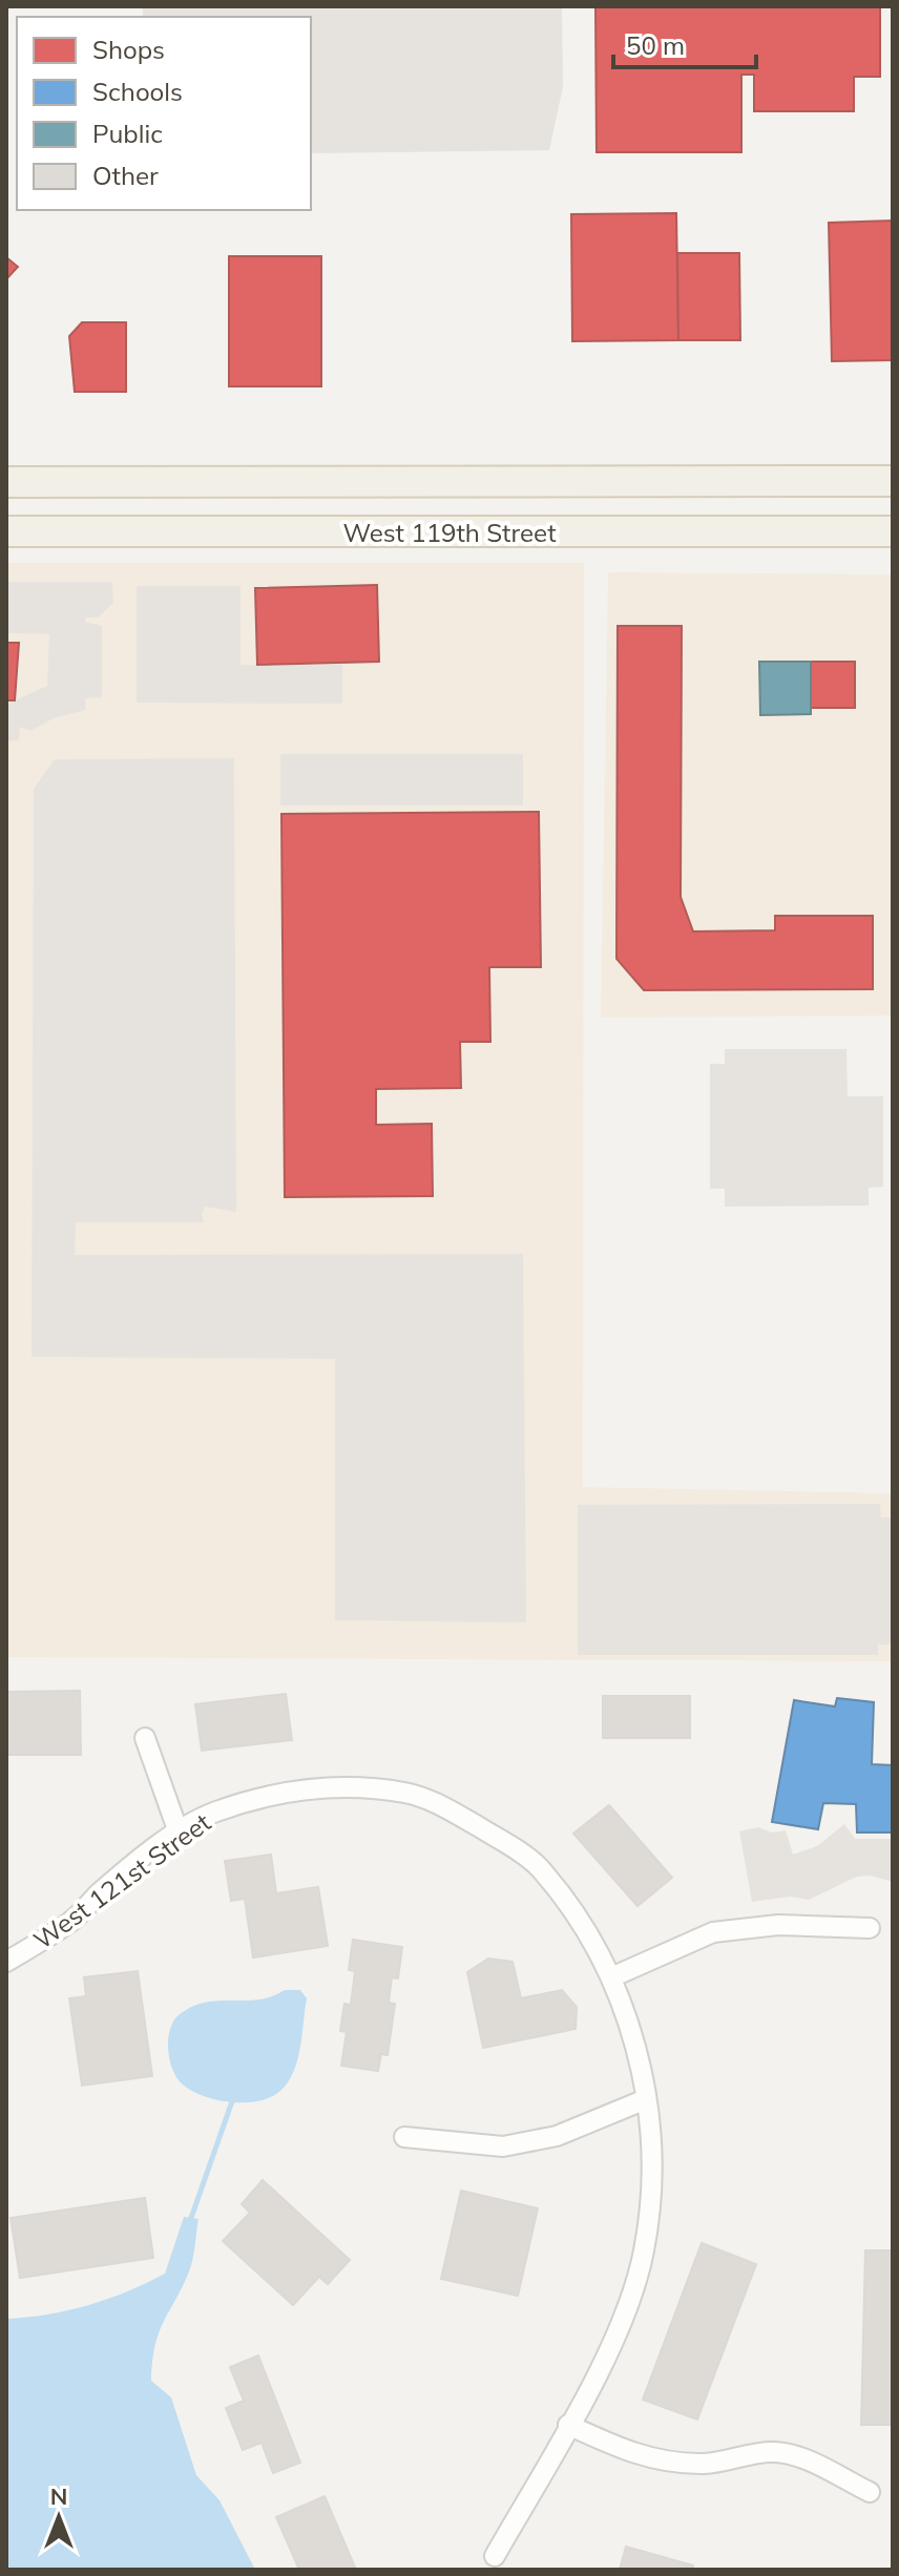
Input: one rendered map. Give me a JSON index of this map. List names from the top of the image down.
{
  "streets": {
    "main road": ["West 119th Street"],
    "street": ["West 121st Street"]
  },
  "legend": [
    "Shops",
    "Schools",
    "Public",
    "Other"
  ],
  "scale_bar": "50 m",
  "north": "top"
}
